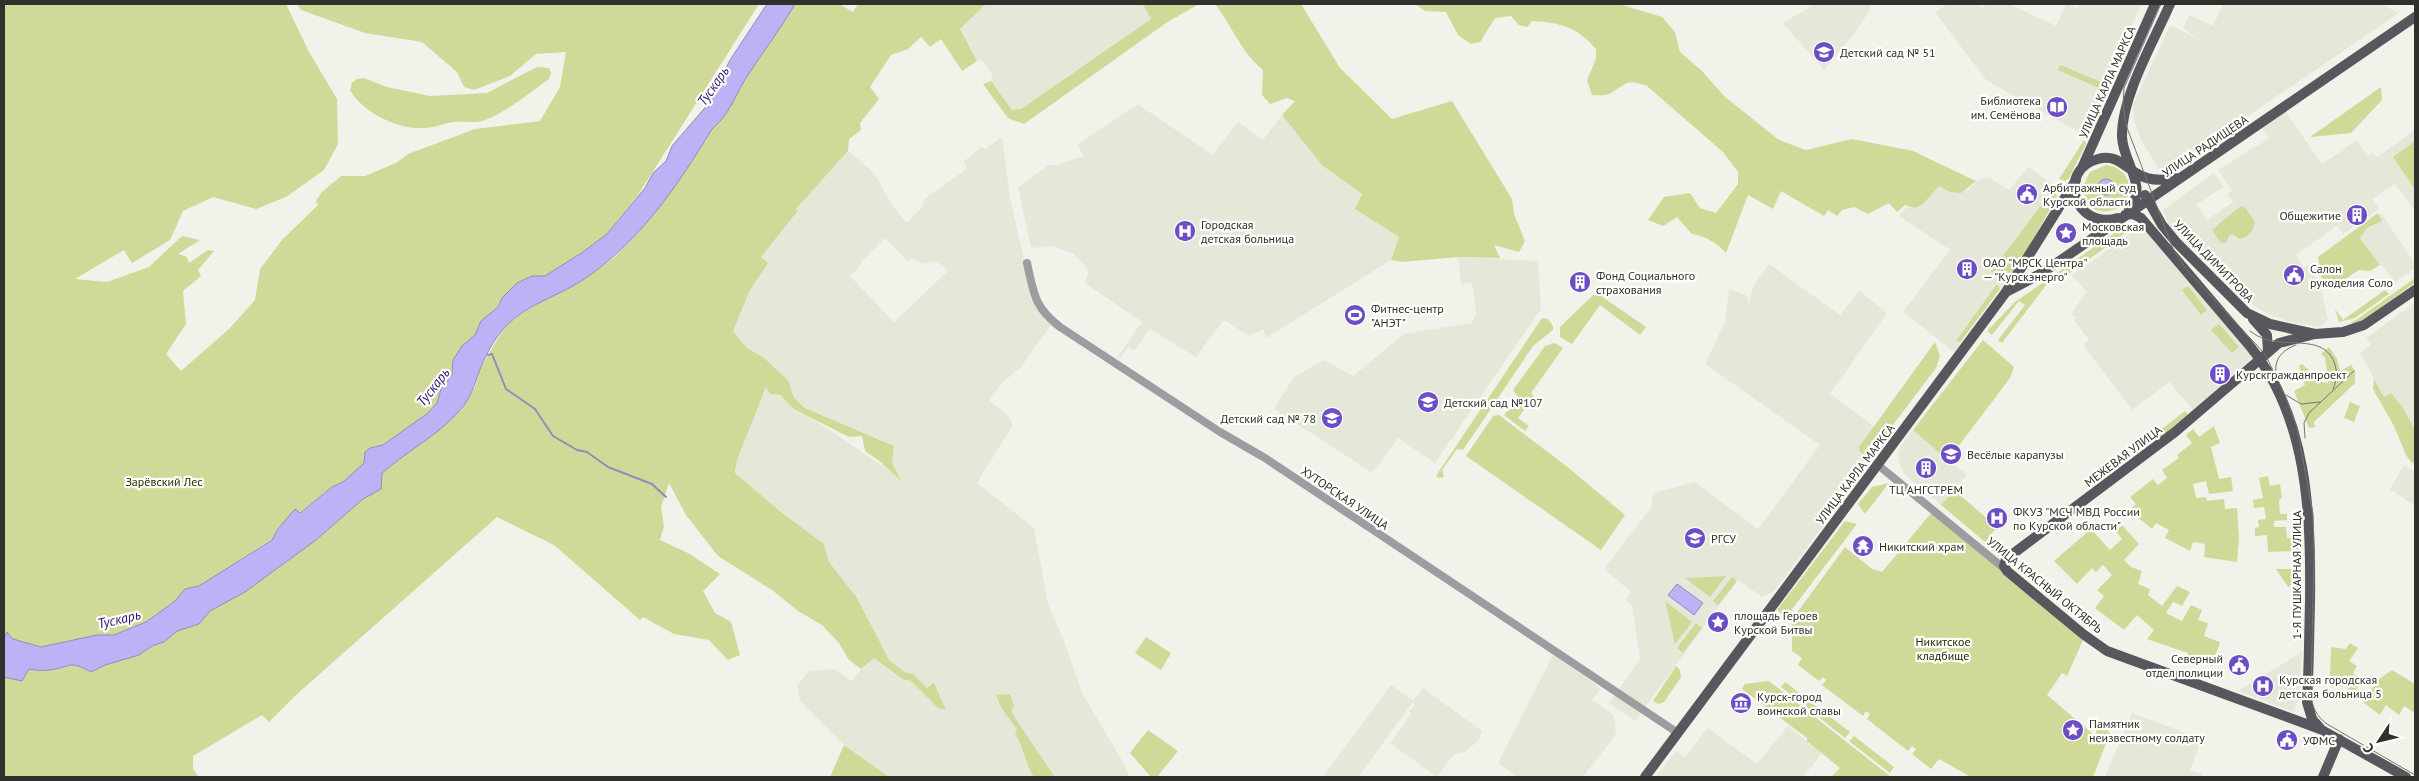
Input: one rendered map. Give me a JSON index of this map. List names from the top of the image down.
{
  "streets": {
    "main road": [
      "УЛИЦА КАРЛА МАРКСА",
      "УЛИЦА РАДИЩЕВА",
      "УЛИЦА ДИМИТРОВА",
      "МЕЖЕВАЯ УЛИЦА",
      "1-Я ПУШКАРНАЯ УЛИЦА",
      "УЛИЦА КРАСНЫЙ ОКТЯБРЬ"
    ],
    "street": ["ХУТОРСКАЯ УЛИЦА"]
  },
  "crossings": [
    ["УЛИЦА КАРЛА МАРКСА", "УЛИЦА РАДИЩЕВА"],
    ["УЛИЦА КАРЛА МАРКСА", "УЛИЦА ДИМИТРОВА"],
    ["УЛИЦА КАРЛА МАРКСА", "ХУТОРСКАЯ УЛИЦА"],
    ["УЛИЦА КАРЛА МАРКСА", "1-Я ПУШКАРНАЯ УЛИЦА"],
    ["УЛИЦА КАРЛА МАРКСА", "УЛИЦА КРАСНЫЙ ОКТЯБРЬ"],
    ["УЛИЦА РАДИЩЕВА", "УЛИЦА ДИМИТРОВА"],
    ["УЛИЦА РАДИЩЕВА", "1-Я ПУШКАРНАЯ УЛИЦА"],
    ["УЛИЦА ДИМИТРОВА", "1-Я ПУШКАРНАЯ УЛИЦА"],
    ["МЕЖЕВАЯ УЛИЦА", "1-Я ПУШКАРНАЯ УЛИЦА"],
    ["МЕЖЕВАЯ УЛИЦА", "УЛИЦА КРАСНЫЙ ОКТЯБРЬ"],
    ["1-Я ПУШКАРНАЯ УЛИЦА", "УЛИЦА КРАСНЫЙ ОКТЯБРЬ"]
  ],
  "water": ["Тускарь"],
  "parks": ["Зарёвский Лес", "Никитское кладбище"],
  "places": {
    "school or university": [
      "Детский сад № 51",
      "Детский сад №107",
      "Детский сад № 78",
      "Весёлые карапузы",
      "РГСУ"
    ],
    "library": ["Библиотека им. Семёнова"],
    "public building": [
      "Арбитражный суд Курской области",
      "Салон рукоделия Соло",
      "Северный отдел полиции",
      "УФМС"
    ],
    "building": [
      "Общежитие",
      "ОАО \"МРСК Центра\" — \"Курскэнерго\"",
      "Фонд Социального страхования",
      "Курскгражданпроект",
      "ТЦ АНГСТРЕМ"
    ],
    "hospital": ["Городская детская больница", "ФКУЗ \"МСЧ МВД России по Курской области\"", "Курская городская детская больница 5"],
    "place": ["Московская площадь", "площадь Героев Курской Битвы", "Памятник неизвестному солдату"],
    "sports": ["Фитнес-центр \"АНЭТ\""],
    "temple": ["Никитский храм"],
    "museum": ["Курск-город воинской славы"]
  },
  "north": "bottom left"
}
